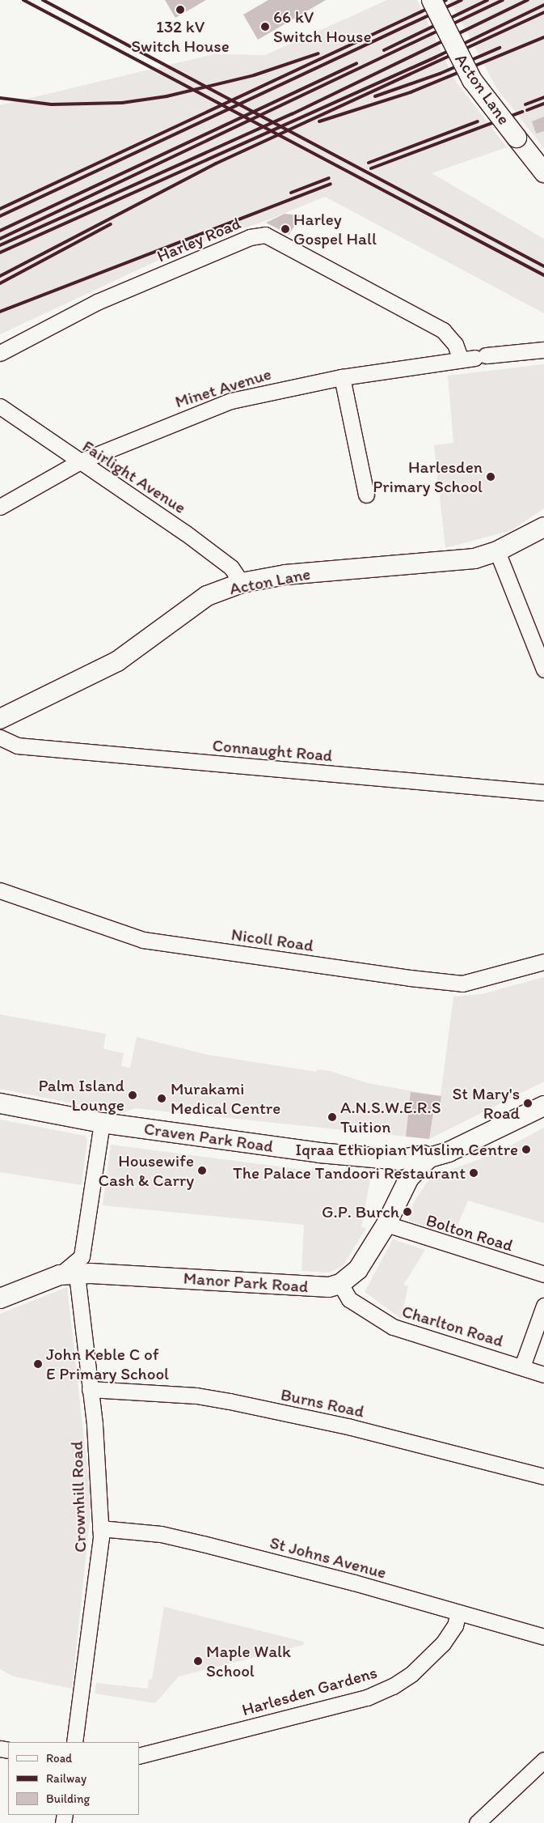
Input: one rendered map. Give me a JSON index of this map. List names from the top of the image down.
{
  "streets": {
    "main road": ["Acton Lane", "Craven Park Road", "Manor Park Road"],
    "street": [
      "Harley Road",
      "Minet Avenue",
      "Fairlight Avenue",
      "Connaught Road",
      "Nicoll Road",
      "Bolton Road",
      "Charlton Road",
      "Burns Road",
      "Crownhill Road",
      "St Johns Avenue",
      "Harlesden Gardens"
    ]
  },
  "crossings": [
    ["Acton Lane", "Fairlight Avenue"],
    ["Harley Road", "Minet Avenue"],
    ["Minet Avenue", "Fairlight Avenue"],
    ["Manor Park Road", "Charlton Road"],
    ["Manor Park Road", "Crownhill Road"],
    ["Burns Road", "Crownhill Road"],
    ["Crownhill Road", "St Johns Avenue"],
    ["St Johns Avenue", "Harlesden Gardens"]
  ],
  "places": [
    "132 kV Switch House",
    "66 kV Switch House",
    "Harley Gospel Hall",
    "Harlesden Primary School",
    "Palm Island Lounge",
    "Murakami Medical Centre",
    "St Mary's Road",
    "A.N.S.W.E.R.S Tuition",
    "Iqraa Ethiopian Muslim Centre",
    "Housewife Cash & Carry",
    "The Palace Tandoori Restaurant",
    "G.P. Burch",
    "John Keble C of E Primary School",
    "Maple Walk School"
  ],
  "legend": ["Road", "Railway", "Building"]
}
